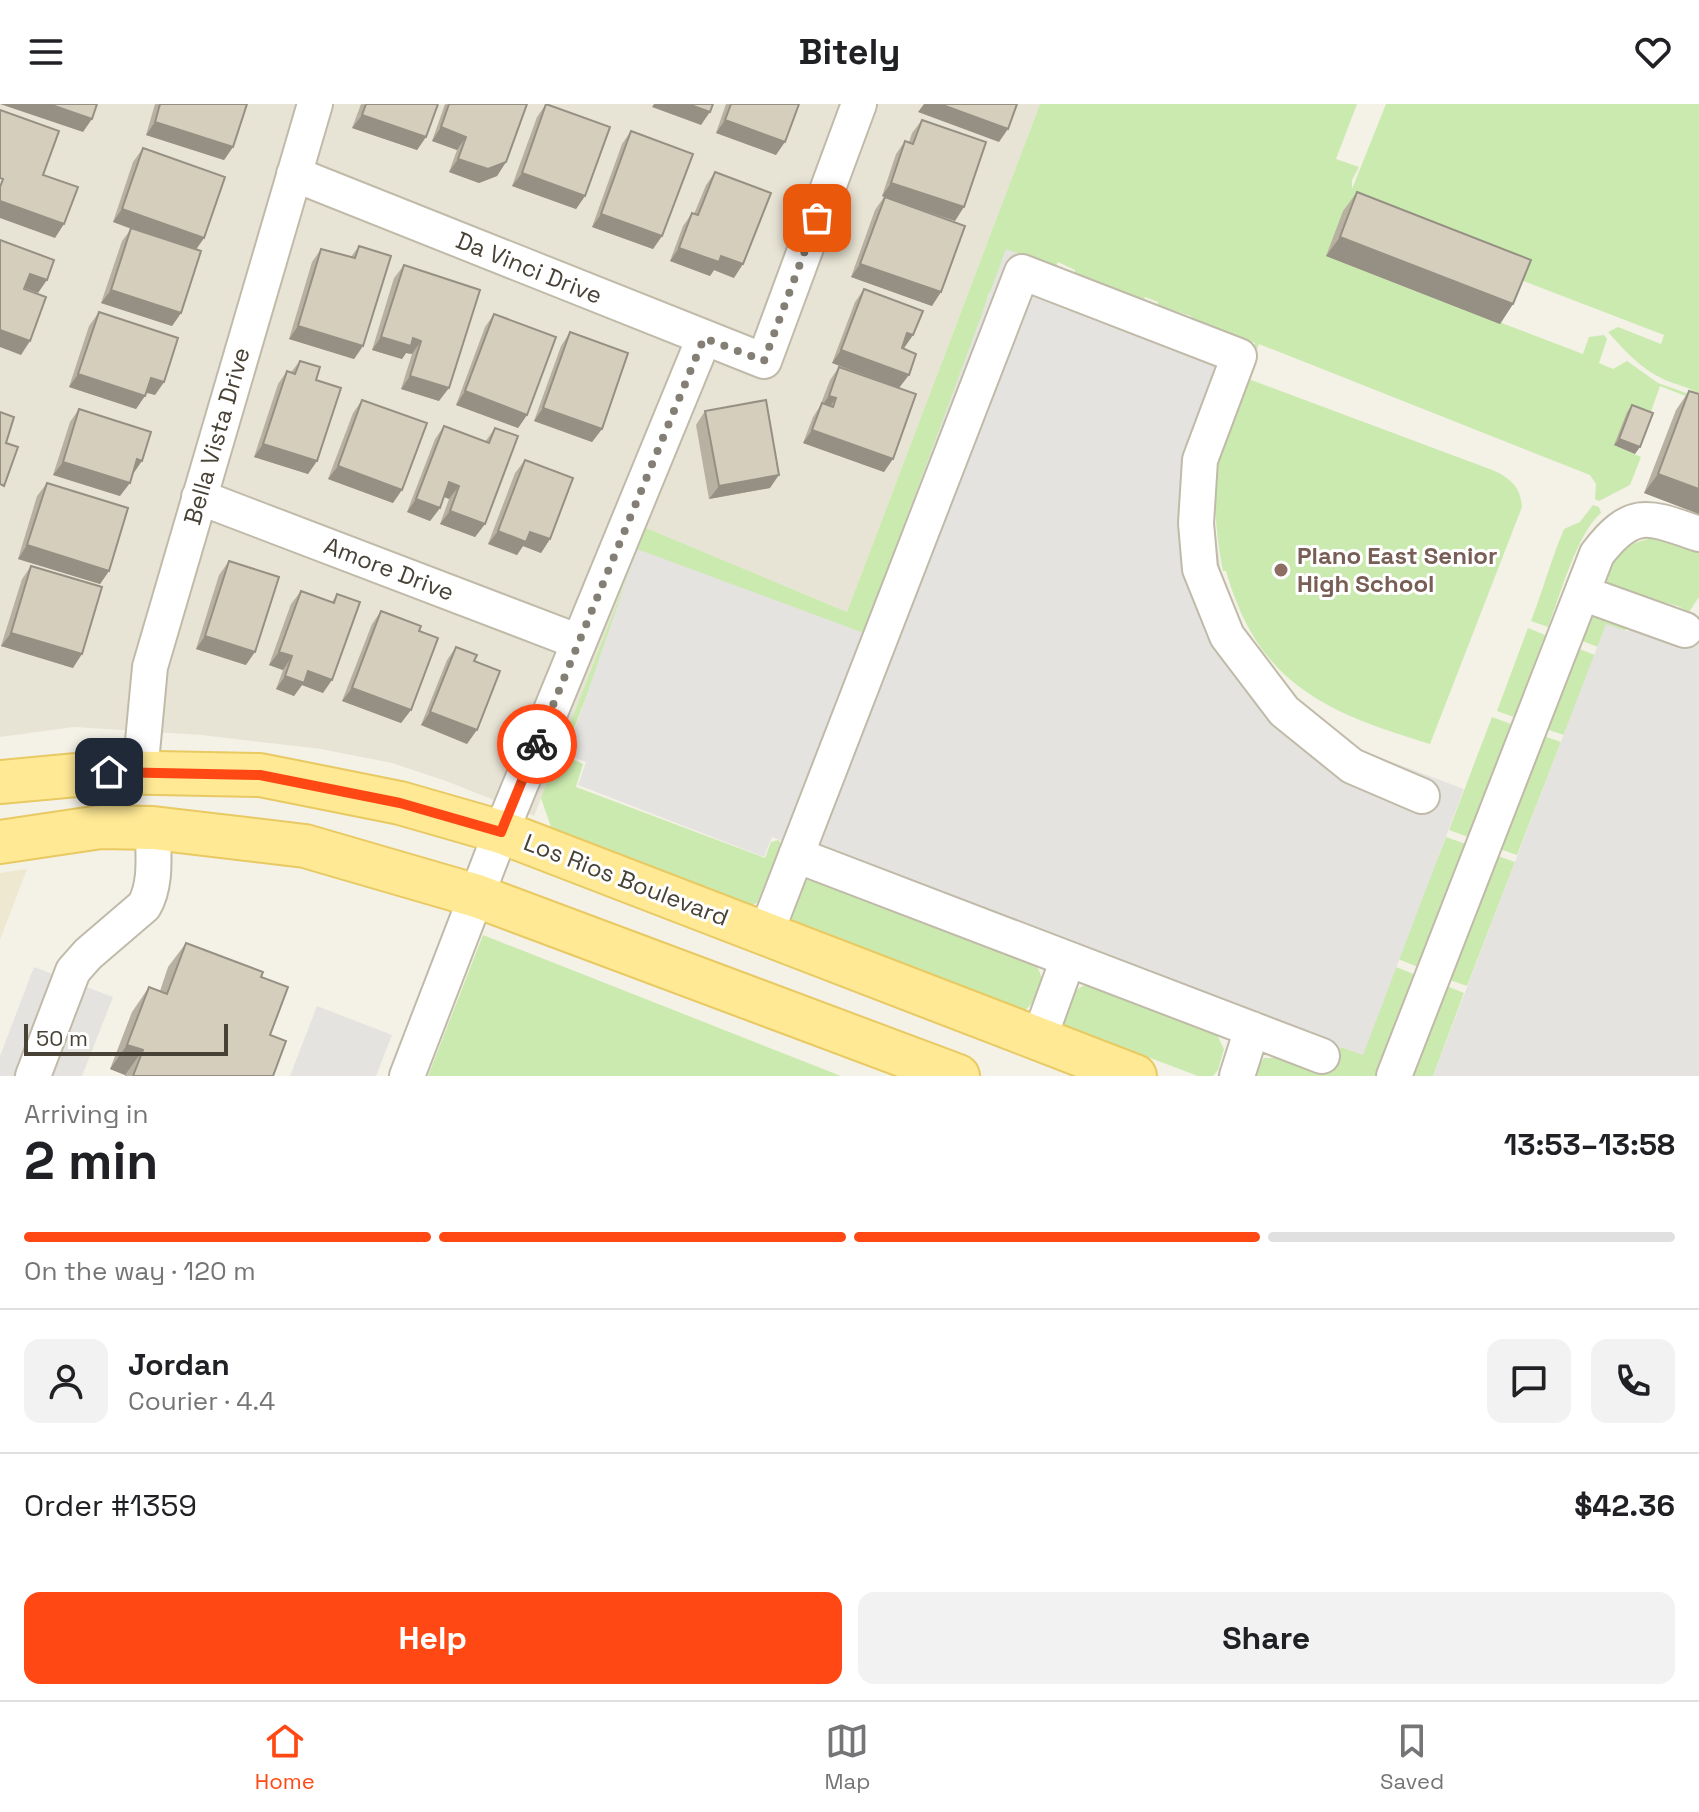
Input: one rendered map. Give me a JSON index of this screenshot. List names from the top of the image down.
{
  "streets": {
    "main road": ["Los Rios Boulevard"],
    "street": ["Da Vinci Drive", "Bella Vista Drive", "Amore Drive"]
  },
  "crossings": [
    ["Da Vinci Drive", "Bella Vista Drive"],
    ["Bella Vista Drive", "Amore Drive"],
    ["Bella Vista Drive", "Los Rios Boulevard"]
  ],
  "places": ["Plano East Senior High School"],
  "scale_bar": "50 m",
  "page": {
    "header": "Bitely",
    "scale": "50 m",
    "heading": ["2 min", "Arriving in", "13:53–13:58"],
    "panel": [
      "Jordan",
      "Courier · 4.4",
      "Order #1359",
      "$42.36"
    ],
    "bar": "On the way · 120 m",
    "buttons": ["Help", "Share"],
    "tabs": ["Home", "Map", "Saved"]
  }
}
